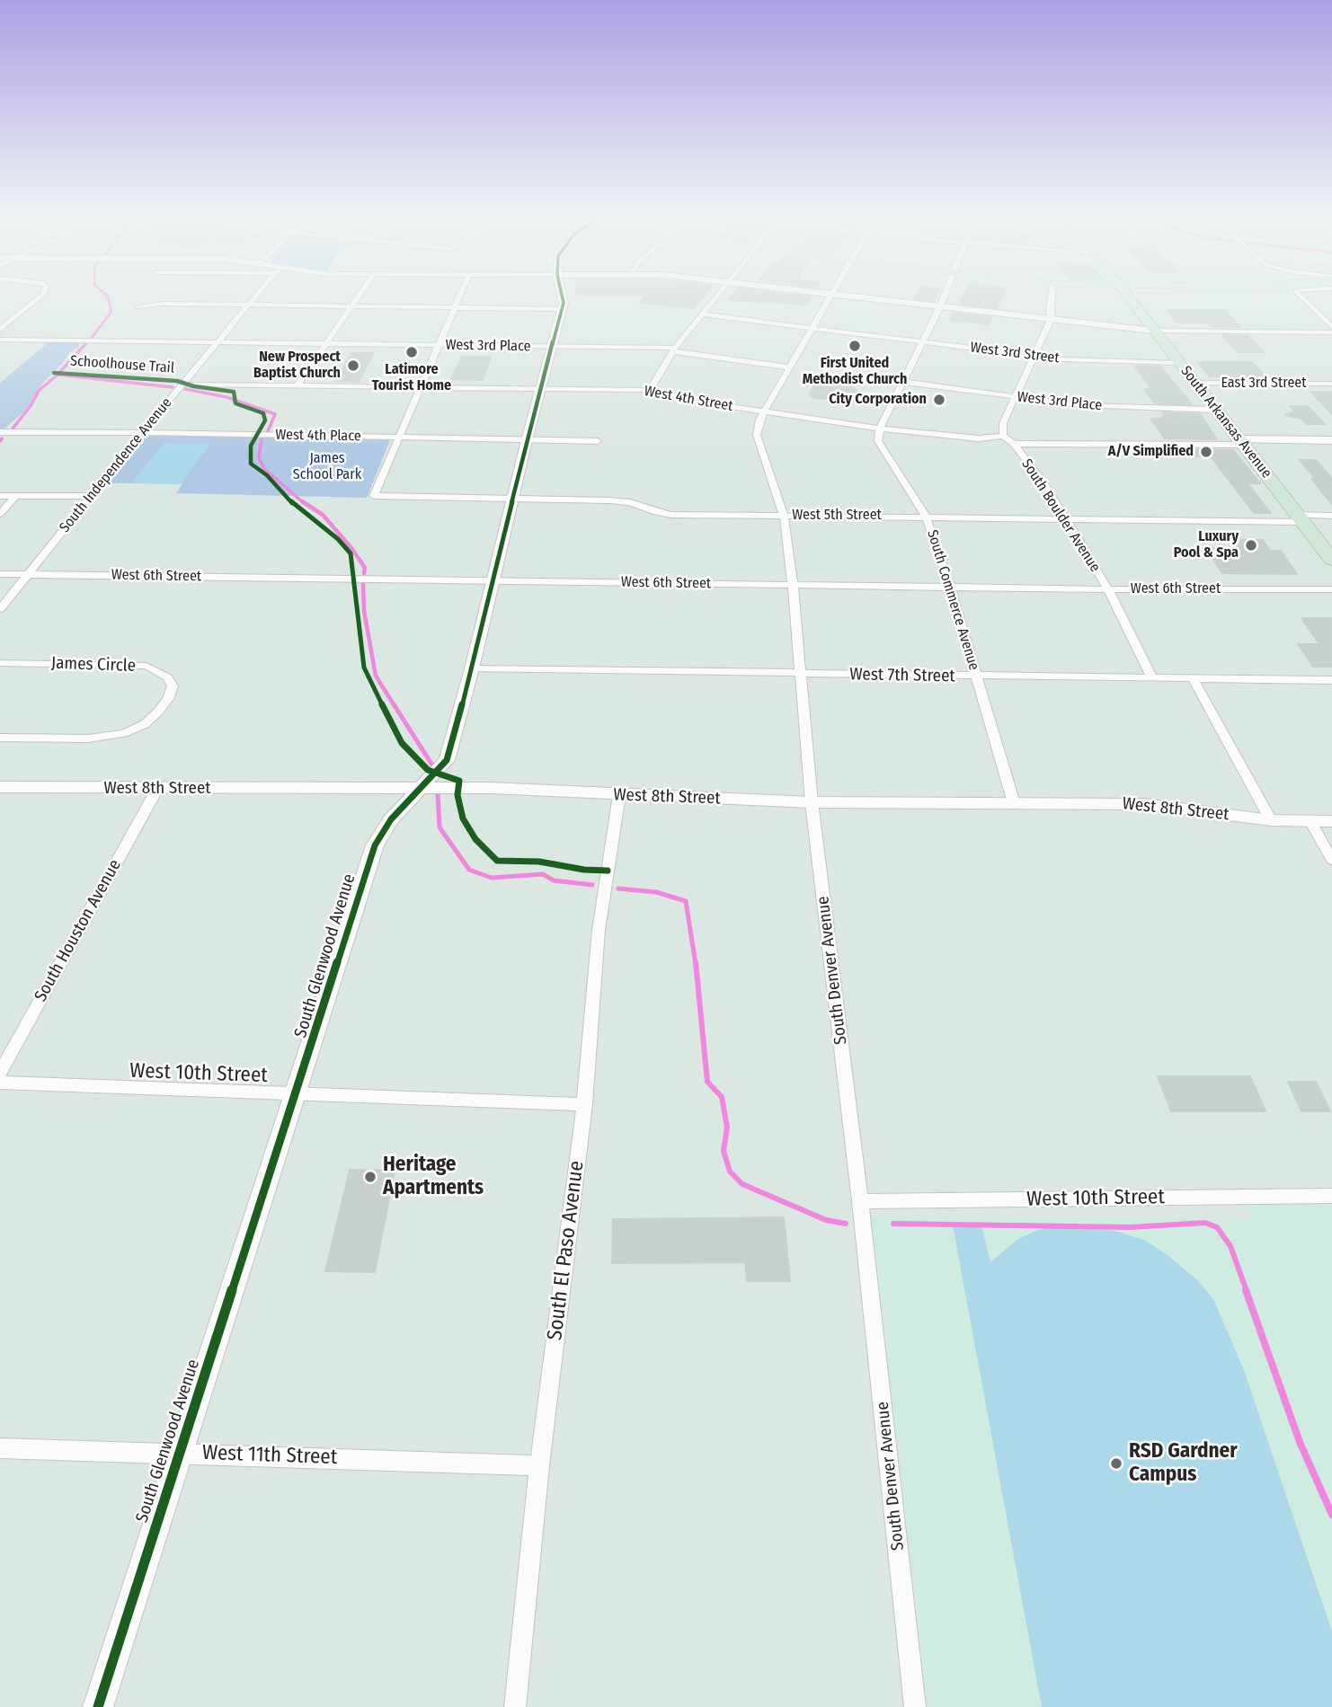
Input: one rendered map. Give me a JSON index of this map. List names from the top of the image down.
{
  "streets": {
    "highway": ["South Arkansas Avenue"],
    "street": [
      "West 3rd Place",
      "West 3rd Street",
      "East 3rd Street",
      "West 4th Street",
      "West 4th Place",
      "South Independence Avenue",
      "West 5th Street",
      "South Boulder Avenue",
      "West 6th Street",
      "South Commerce Avenue",
      "James Circle",
      "West 7th Street",
      "West 8th Street",
      "South Houston Avenue",
      "South Glenwood Avenue",
      "South Denver Avenue",
      "West 10th Street",
      "South El Paso Avenue",
      "West 11th Street"
    ],
    "cycle path": ["Schoolhouse Trail"]
  },
  "crossings": [
    ["West 3rd Place", "South Arkansas Avenue"],
    ["West 3rd Place", "South Independence Avenue"],
    ["West 3rd Place", "South Glenwood Avenue"],
    ["West 3rd Place", "South Denver Avenue"],
    ["West 3rd Street", "South Arkansas Avenue"],
    ["West 3rd Street", "South Denver Avenue"],
    ["East 3rd Street", "South Arkansas Avenue"],
    ["West 4th Street", "South Independence Avenue"],
    ["West 4th Street", "South Boulder Avenue"],
    ["West 4th Street", "South Commerce Avenue"],
    ["West 4th Street", "South Glenwood Avenue"],
    ["West 4th Street", "South Denver Avenue"],
    ["South Arkansas Avenue", "West 5th Street"],
    ["West 4th Place", "South Independence Avenue"],
    ["West 4th Place", "West 5th Street"],
    ["West 4th Place", "South Glenwood Avenue"],
    ["South Independence Avenue", "West 6th Street"],
    ["West 5th Street", "South Boulder Avenue"],
    ["West 5th Street", "South Commerce Avenue"],
    ["West 5th Street", "South Glenwood Avenue"],
    ["West 5th Street", "South Denver Avenue"],
    ["South Boulder Avenue", "West 6th Street"],
    ["South Boulder Avenue", "West 7th Street"],
    ["West 6th Street", "South Commerce Avenue"],
    ["West 6th Street", "South Glenwood Avenue"],
    ["West 6th Street", "South Denver Avenue"],
    ["South Commerce Avenue", "West 7th Street"],
    ["South Commerce Avenue", "West 8th Street"],
    ["West 7th Street", "South Glenwood Avenue"],
    ["West 7th Street", "South Denver Avenue"],
    ["West 8th Street", "South Houston Avenue"],
    ["West 8th Street", "South Glenwood Avenue"],
    ["West 8th Street", "South Denver Avenue"],
    ["West 8th Street", "South El Paso Avenue"],
    ["South Glenwood Avenue", "West 10th Street"],
    ["South Glenwood Avenue", "West 11th Street"],
    ["South Denver Avenue", "West 10th Street"],
    ["West 10th Street", "South El Paso Avenue"],
    ["South El Paso Avenue", "West 11th Street"]
  ],
  "parks": ["James School Park"],
  "places": [
    "First United Methodist Church",
    "Latimore Tourist Home",
    "New Prospect Baptist Church",
    "City Corporation",
    "A/V Simplified",
    "Luxury Pool & Spa",
    "Heritage Apartments",
    "RSD Gardner Campus"
  ]
}
